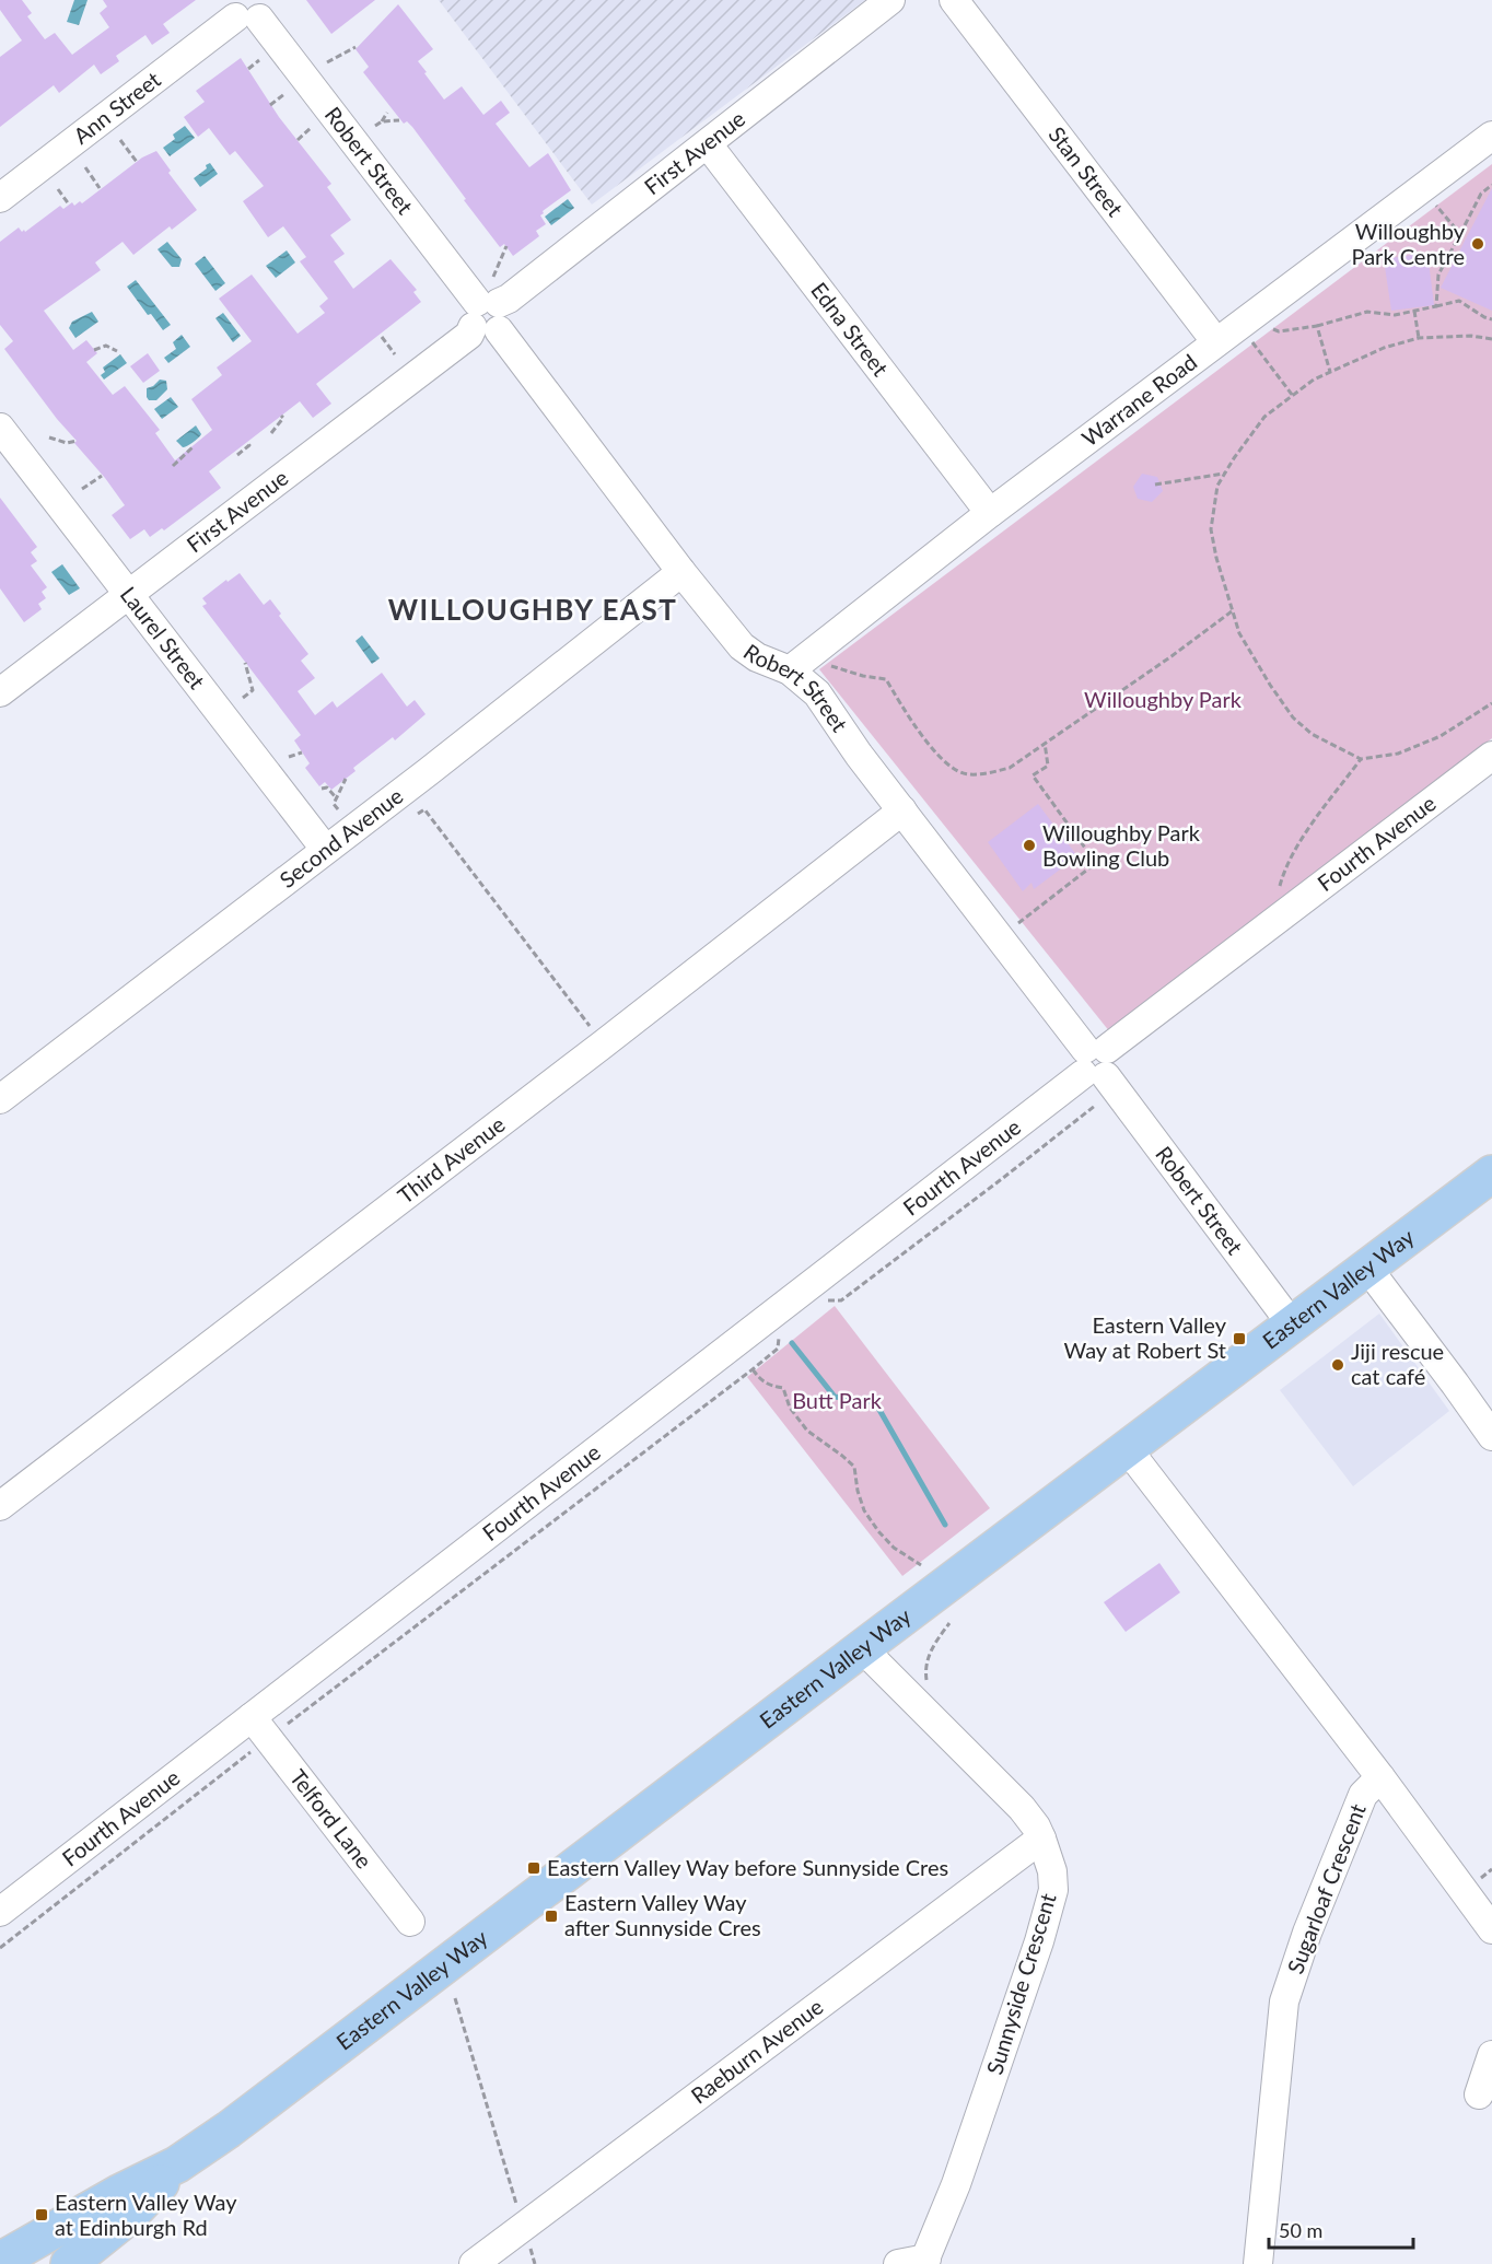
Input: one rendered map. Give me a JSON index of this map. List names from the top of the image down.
{
  "streets": {
    "main road": ["Eastern Valley Way"],
    "street": [
      "Ann Street",
      "First Avenue",
      "Robert Street",
      "Stan Street",
      "Edna Street",
      "Warrane Road",
      "Laurel Street",
      "Second Avenue",
      "Fourth Avenue",
      "Third Avenue",
      "Telford Lane",
      "Sugarloaf Crescent",
      "Sunnyside Crescent",
      "Raeburn Avenue"
    ]
  },
  "crossings": [
    ["Ann Street", "Robert Street"],
    ["First Avenue", "Robert Street"],
    ["First Avenue", "Edna Street"],
    ["First Avenue", "Laurel Street"],
    ["Robert Street", "Warrane Road"],
    ["Robert Street", "Second Avenue"],
    ["Robert Street", "Fourth Avenue"],
    ["Robert Street", "Third Avenue"],
    ["Robert Street", "Eastern Valley Way"],
    ["Stan Street", "Warrane Road"],
    ["Edna Street", "Warrane Road"],
    ["Laurel Street", "Second Avenue"],
    ["Fourth Avenue", "Telford Lane"],
    ["Eastern Valley Way", "Sunnyside Crescent"],
    ["Sunnyside Crescent", "Raeburn Avenue"]
  ],
  "districts": ["WILLOUGHBY EAST"],
  "parks": ["Willoughby Park", "Butt Park"],
  "places": {
    "other": ["Willoughby Park Centre", "Willoughby Park Bowling Club", "Jiji rescue cat café"],
    "transit": [
      "Eastern Valley Way at Robert St",
      "Eastern Valley Way before Sunnyside Cres",
      "Eastern Valley Way after Sunnyside Cres",
      "Eastern Valley Way at Edinburgh Rd"
    ]
  },
  "scale_bar": "50 m"
}
